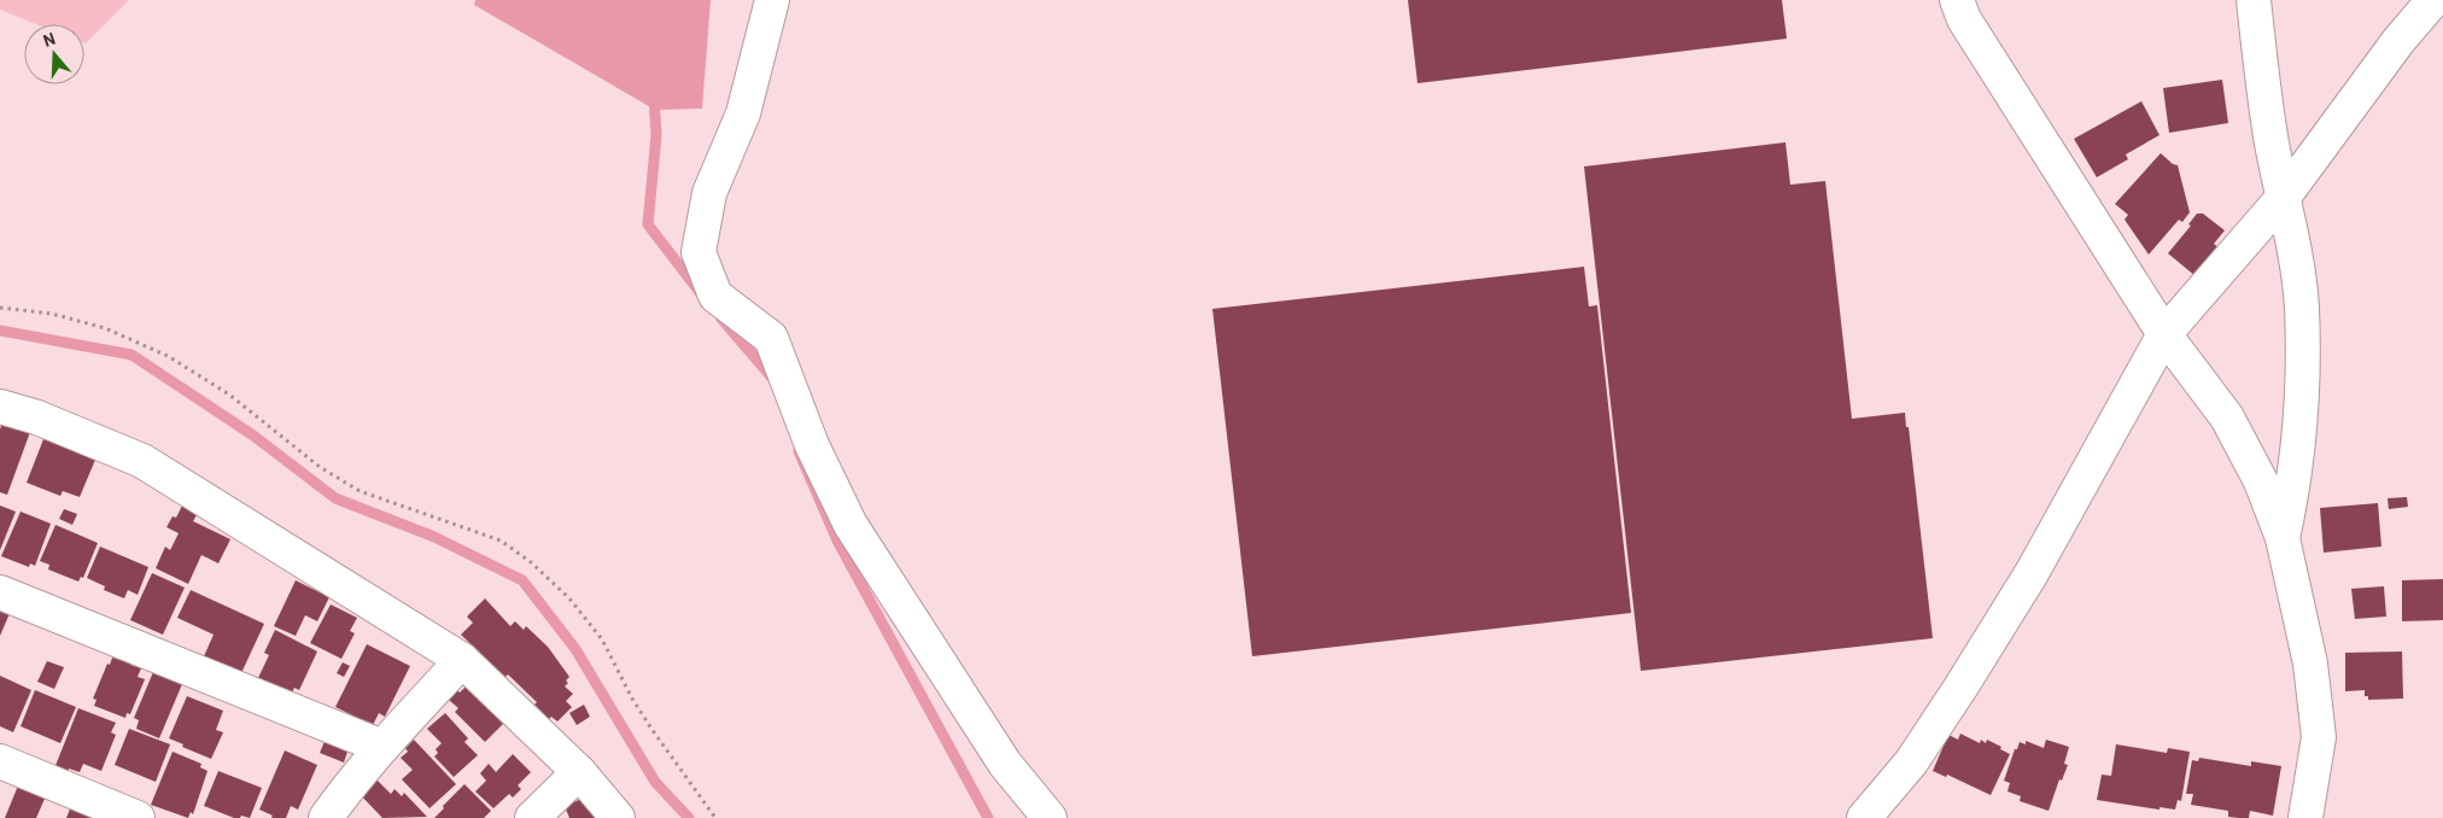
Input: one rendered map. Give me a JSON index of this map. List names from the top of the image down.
{
  "north": "top"
}
